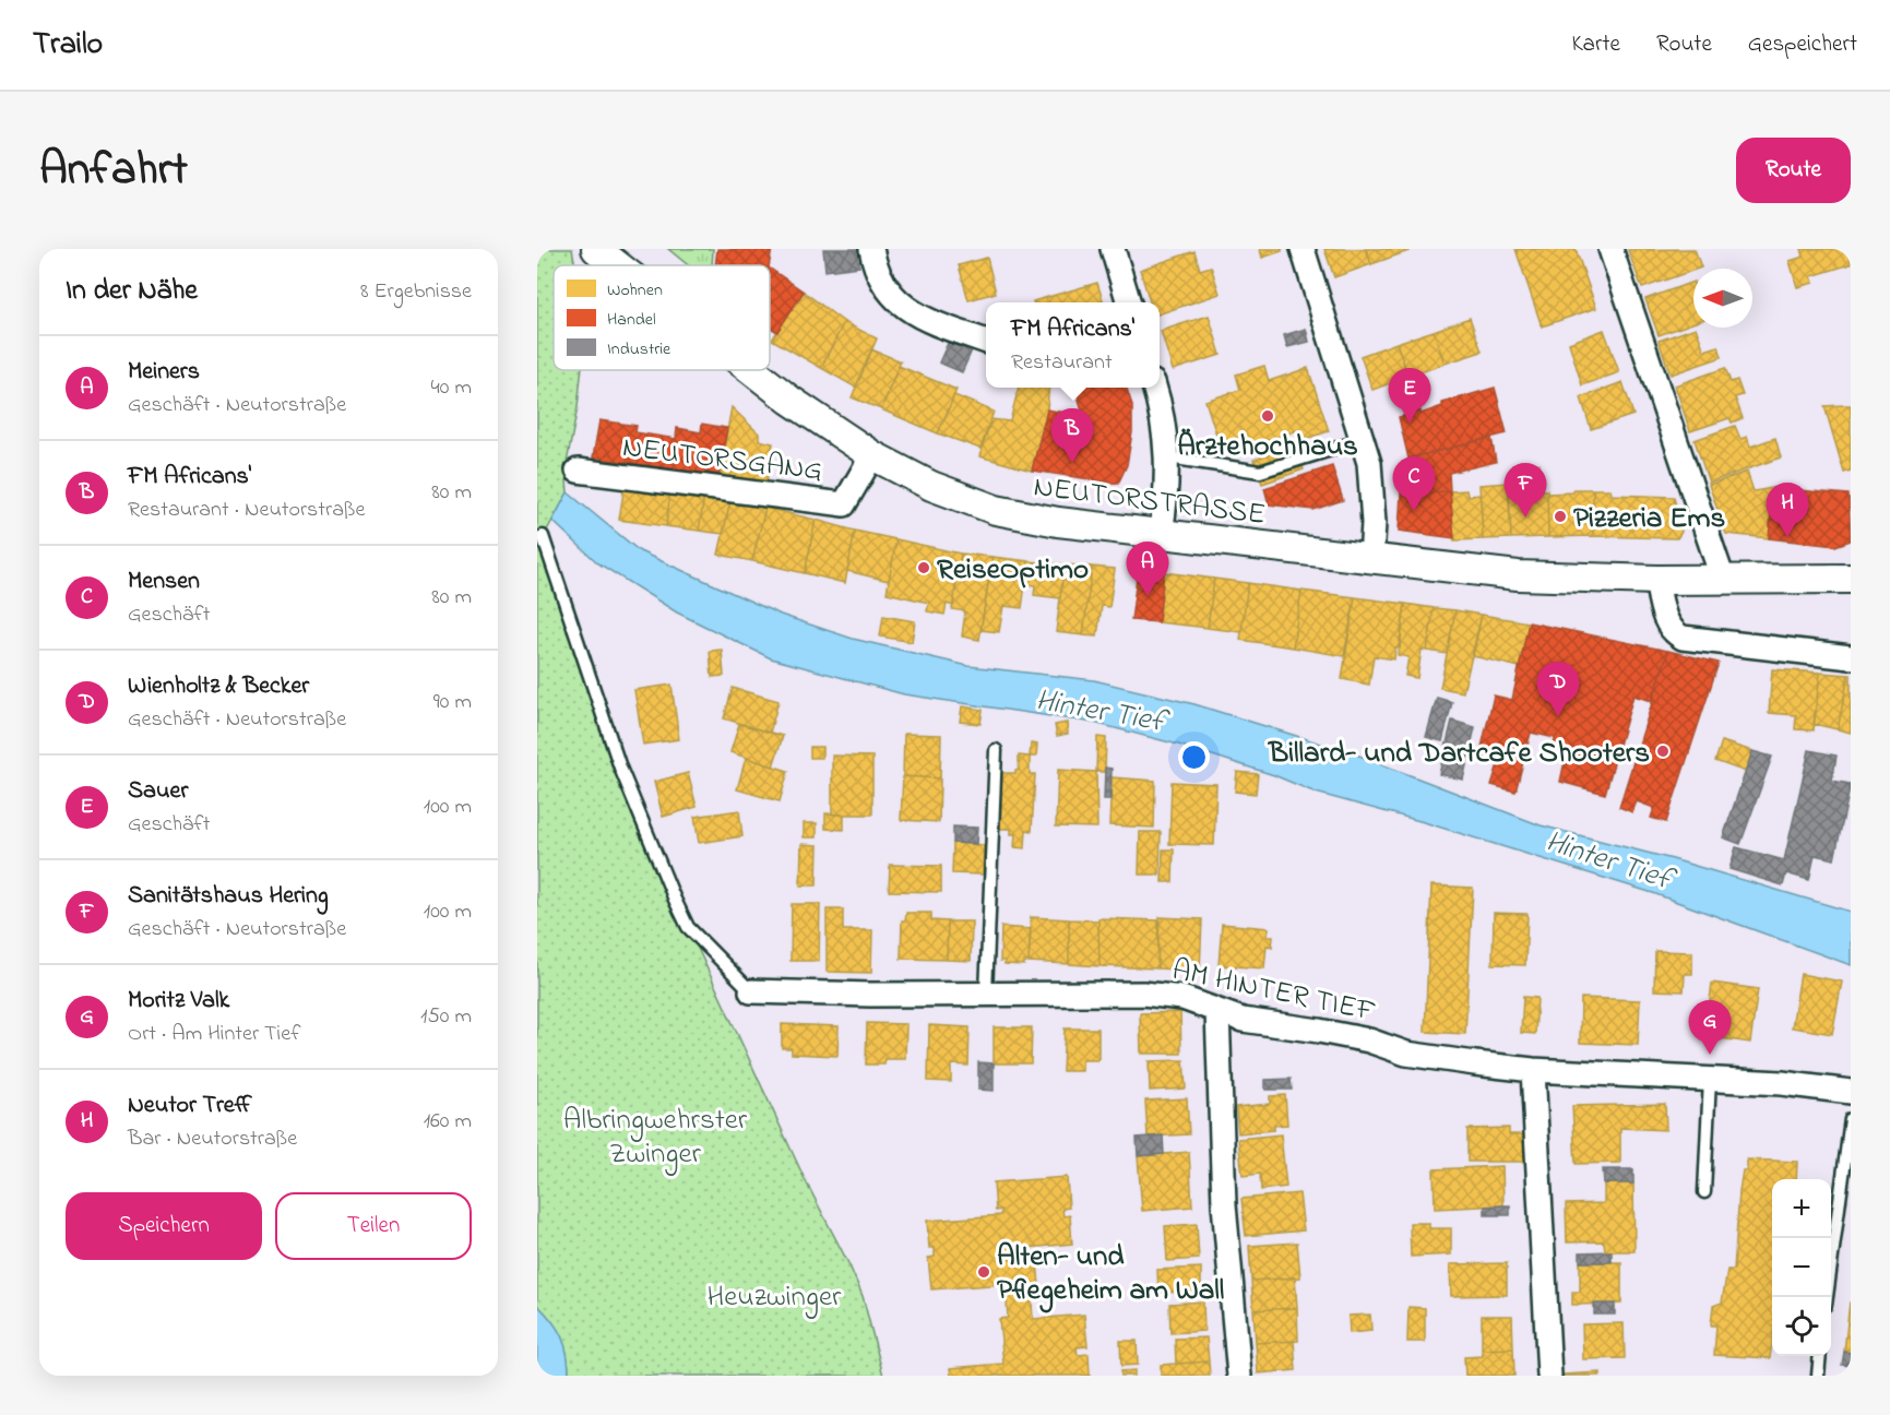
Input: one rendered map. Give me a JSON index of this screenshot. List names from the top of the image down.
{
  "streets": {
    "street": ["NEUTORSGANG", "NEUTORSTRASSE", "AM HINTER TIEF"]
  },
  "crossings": [
    ["NEUTORSGANG", "NEUTORSTRASSE"]
  ],
  "water": ["Hinter Tief"],
  "parks": ["Albringwehrster Zwinger", "Heuzwinger"],
  "places": [
    "Ärztehochhaus",
    "Pizzeria Ems",
    "ReiseOptimo",
    "Billard- und Dartcafe Shooters",
    "Alten- und Pflegeheim am Wall"
  ],
  "legend": ["Wohnen", "Handel", "Industrie"],
  "north": "left",
  "page": {
    "header": "Trailo",
    "nav": ["Karte", "Route", "Gespeichert"],
    "title": "Anfahrt",
    "buttons": [
      "Route",
      ["Speichern", "Teilen"]
    ],
    "heading": ["In der Nähe", "8 Ergebnisse"],
    "popup": ["FM Africans'", "Restaurant"],
    "list": [
      {
        "mark": "A",
        "name": "Meiners",
        "note": "Geschäft · Neutorstraße",
        "value": "40 m"
      },
      {
        "mark": "B",
        "name": "FM Africans'",
        "note": "Restaurant · Neutorstraße",
        "value": "80 m"
      },
      {
        "mark": "C",
        "name": "Mensen",
        "note": "Geschäft",
        "value": "80 m"
      },
      {
        "mark": "D",
        "name": "Wienholtz & Becker",
        "note": "Geschäft · Neutorstraße",
        "value": "90 m"
      },
      {
        "mark": "E",
        "name": "Sauer",
        "note": "Geschäft",
        "value": "100 m"
      },
      {
        "mark": "F",
        "name": "Sanitätshaus Hering",
        "note": "Geschäft · Neutorstraße",
        "value": "100 m"
      },
      {
        "mark": "G",
        "name": "Moritz Valk",
        "note": "Ort · Am Hinter Tief",
        "value": "150 m"
      },
      {
        "mark": "H",
        "name": "Neutor Treff",
        "note": "Bar · Neutorstraße",
        "value": "160 m"
      }
    ],
    "pins": [
      "E",
      "B",
      "C",
      "F",
      "H",
      "A",
      "D",
      "G"
    ],
    "map_buttons": ["+", "−"]
  }
}
